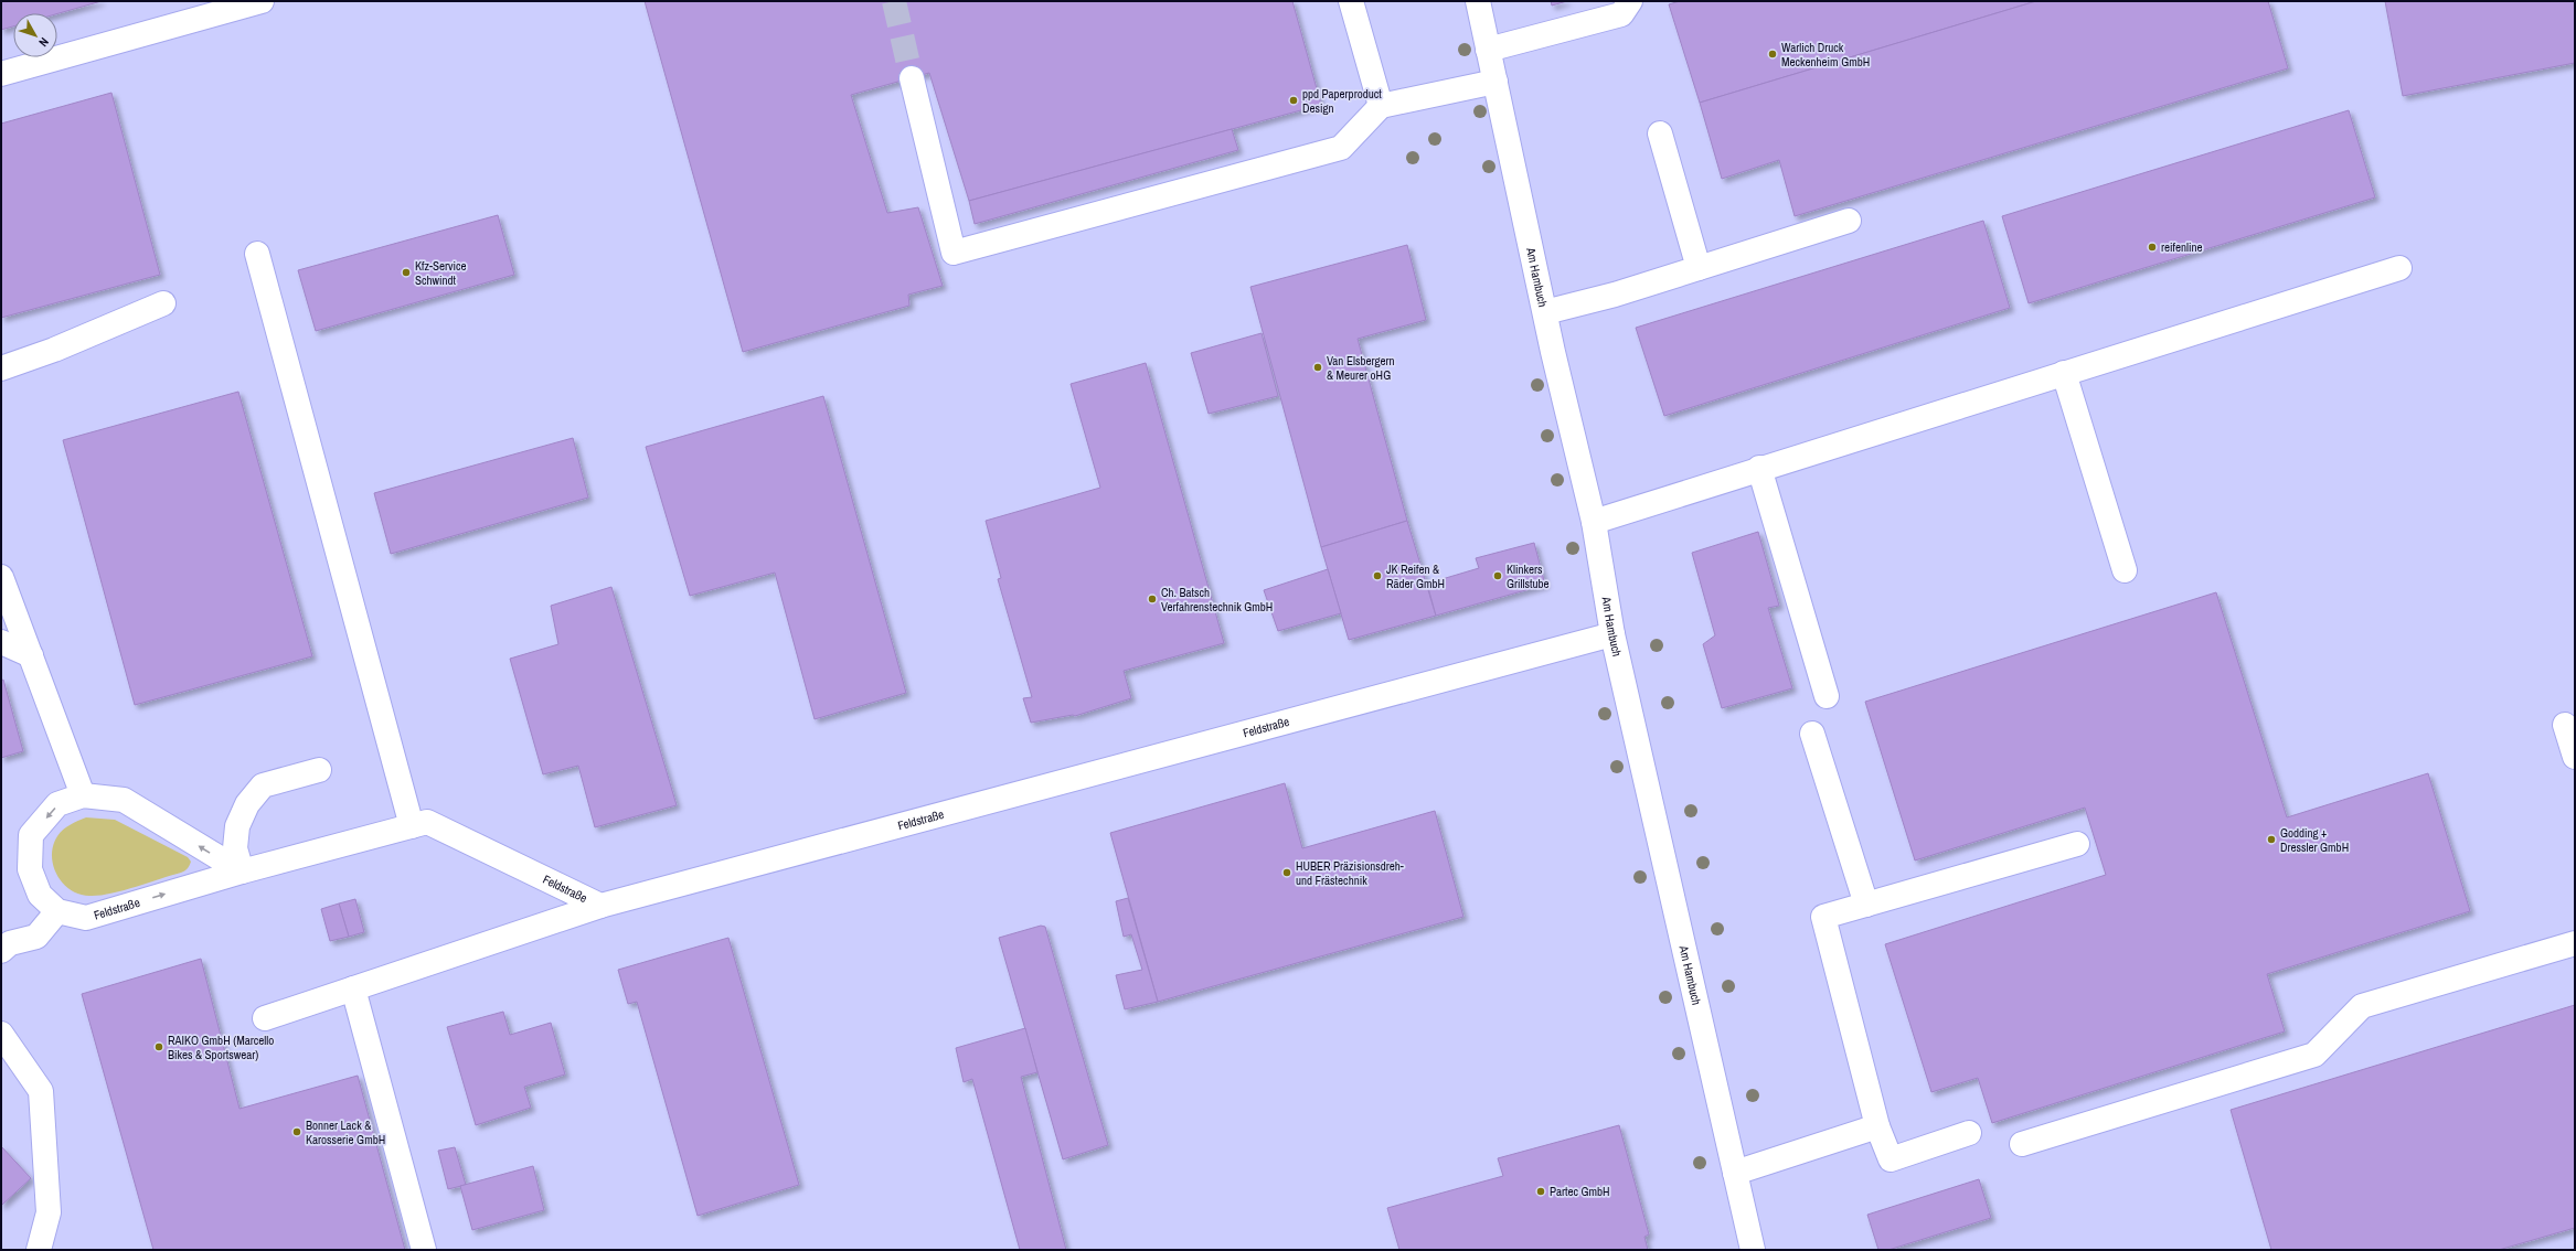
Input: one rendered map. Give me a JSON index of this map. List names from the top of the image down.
{
  "streets": {
    "street": ["Am Hambuch", "Feldstraße"]
  },
  "crossings": [
    ["Am Hambuch", "Feldstraße"]
  ],
  "places": [
    "Warlich Druck Meckenheim GmbH",
    "ppd Paperproduct Design",
    "reifenline",
    "Kfz-Service Schwindt",
    "Van Elsbergern & Meurer oHG",
    "JK Reifen & Räder GmbH",
    "Klinkers Grillstube",
    "Ch. Batsch Verfahrenstechnik GmbH",
    "Godding + Dressler GmbH",
    "HUBER Präzisionsdreh- und Frästechnik",
    "RAIKO GmbH (Marcello Bikes & Sportswear)",
    "Bonner Lack & Karosserie GmbH",
    "Partec GmbH"
  ],
  "north": "bottom right"
}
